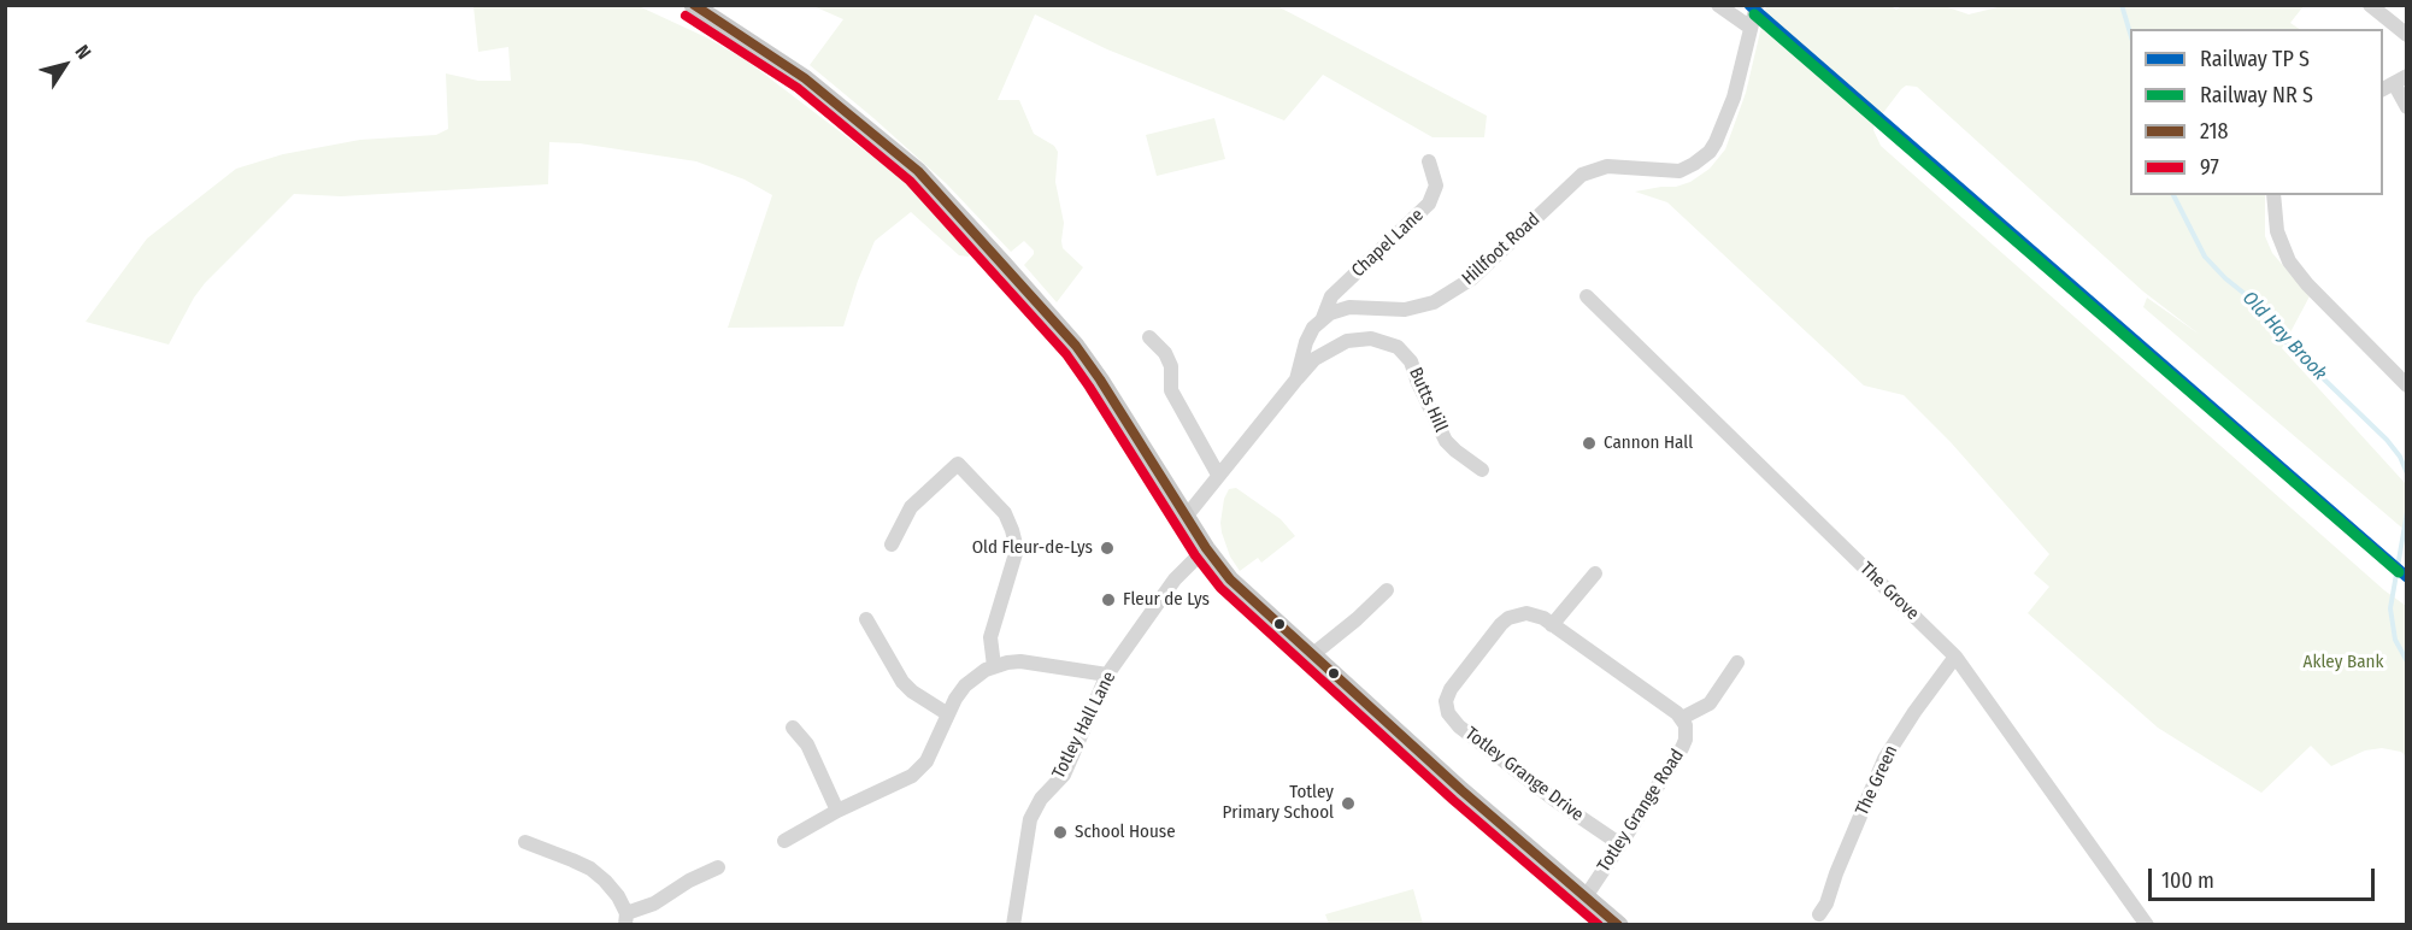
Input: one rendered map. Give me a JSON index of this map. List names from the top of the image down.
{
  "streets": {
    "street": [
      "Chapel Lane",
      "Hillfoot Road",
      "Butts Hill",
      "The Grove",
      "Totley Hall Lane",
      "Totley Grange Drive",
      "The Green",
      "Totley Grange Road"
    ]
  },
  "crossings": [
    ["Chapel Lane", "Hillfoot Road"],
    ["The Grove", "The Green"],
    ["Totley Grange Drive", "Totley Grange Road"]
  ],
  "water": ["Old Hay Brook"],
  "parks": ["Akley Bank"],
  "places": [
    "Cannon Hall",
    "Old Fleur-de-Lys",
    "Fleur de Lys",
    "Totley Primary School",
    "School House"
  ],
  "lines": ["transit line 218", "transit line 97"],
  "legend": [
    "Railway TP S",
    "Railway NR S",
    "218",
    "97"
  ],
  "scale_bar": "100 m",
  "north": "top right"
}
